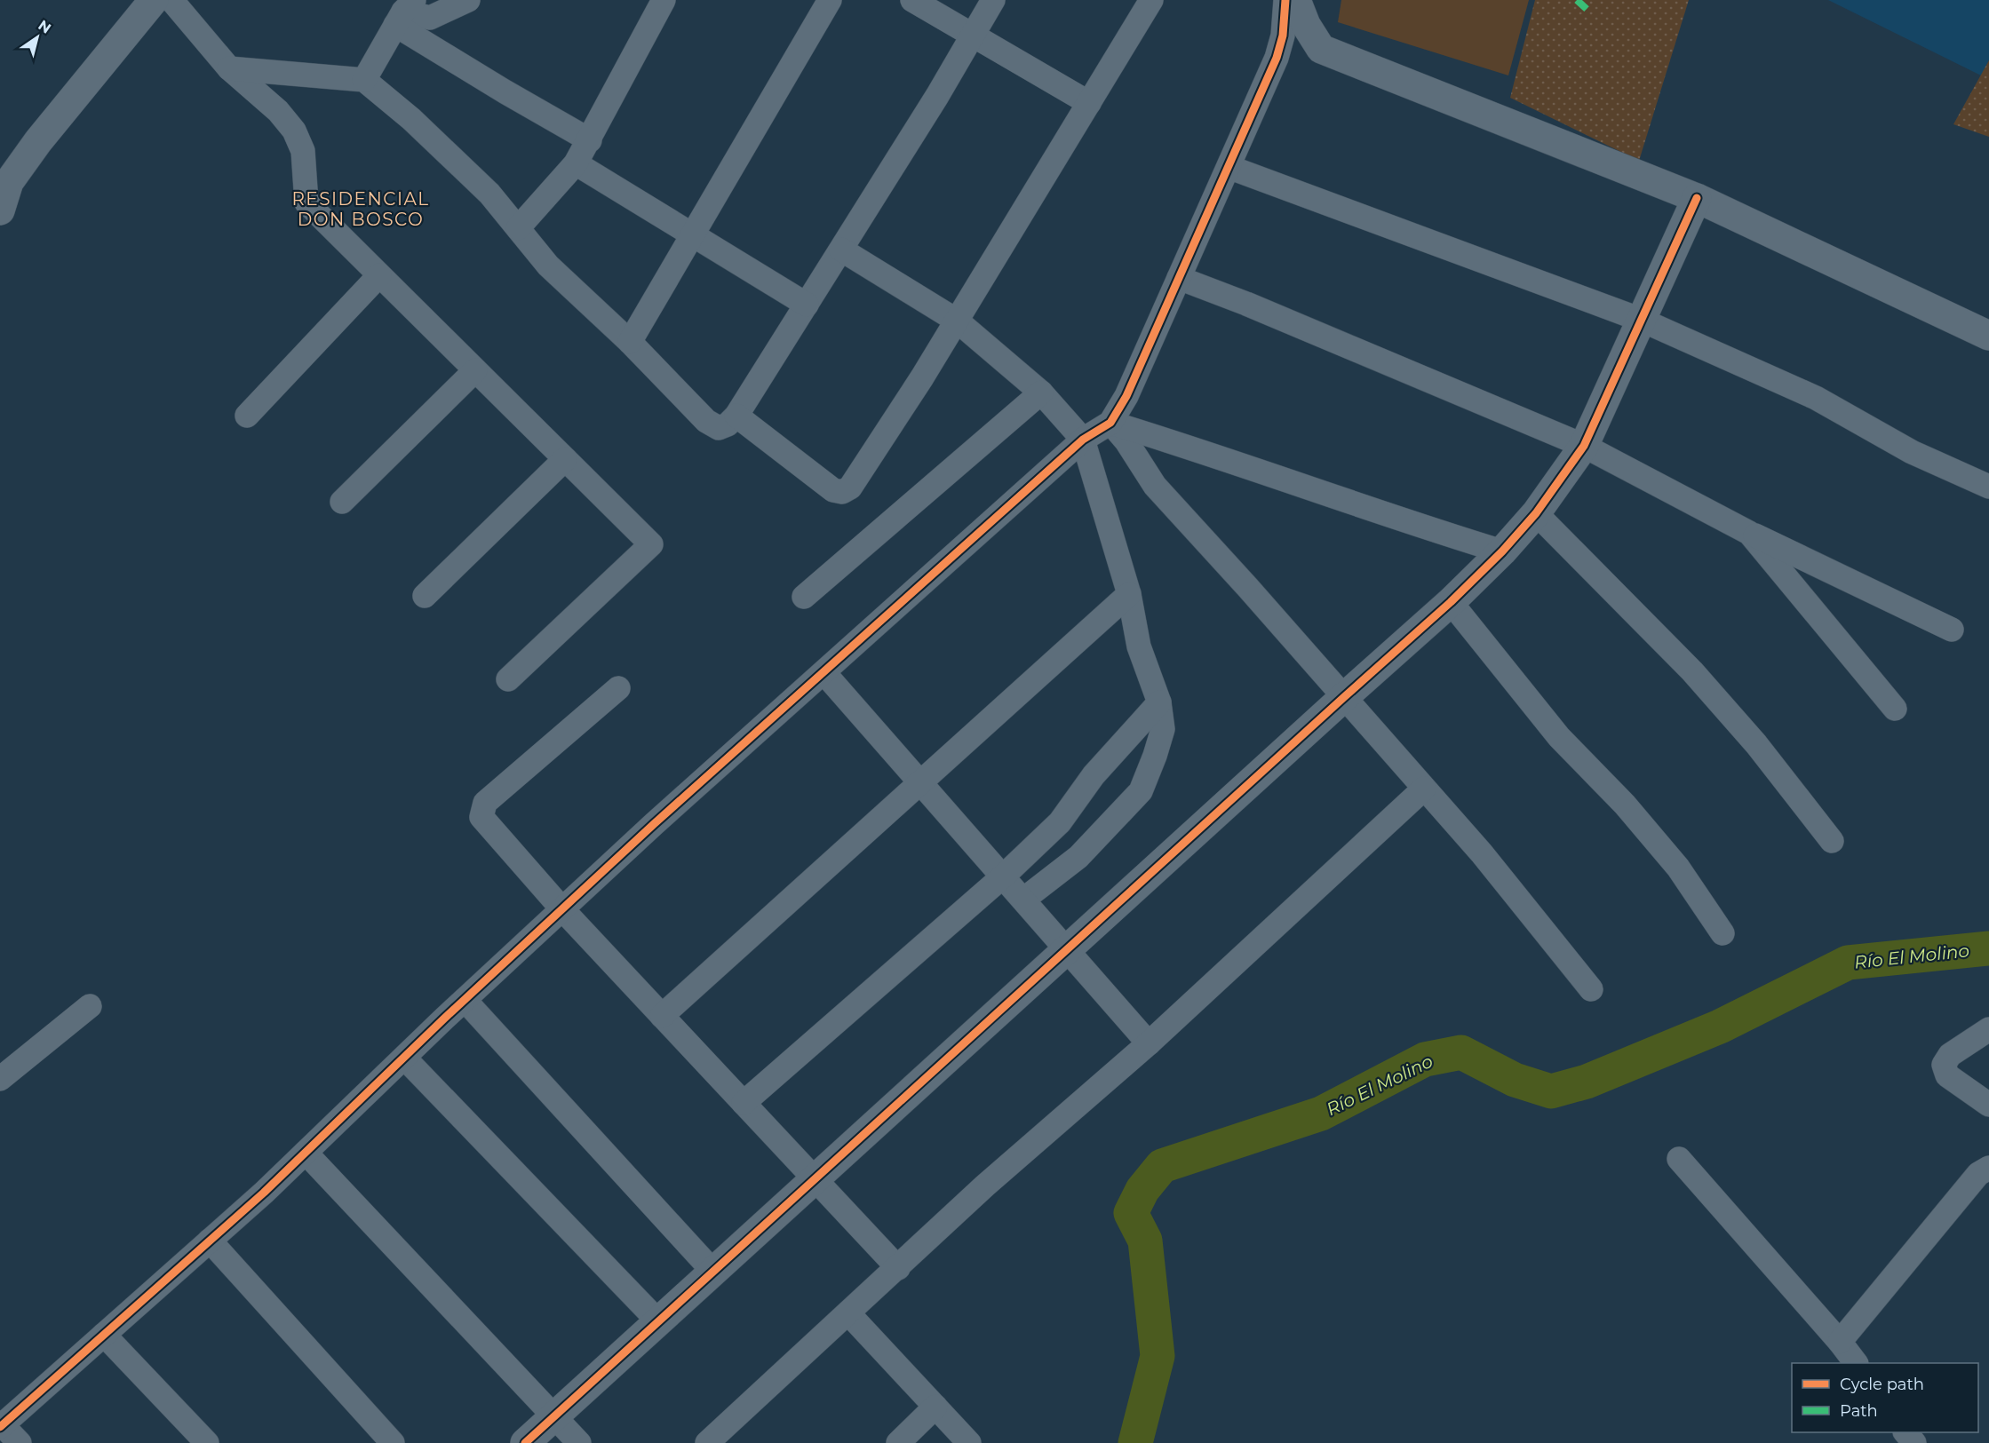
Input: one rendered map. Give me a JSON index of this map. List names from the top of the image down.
{
  "districts": ["RESIDENCIAL DON BOSCO"],
  "water": ["Río El Molino"],
  "legend": ["Cycle path", "Path"],
  "north": "top right"
}
